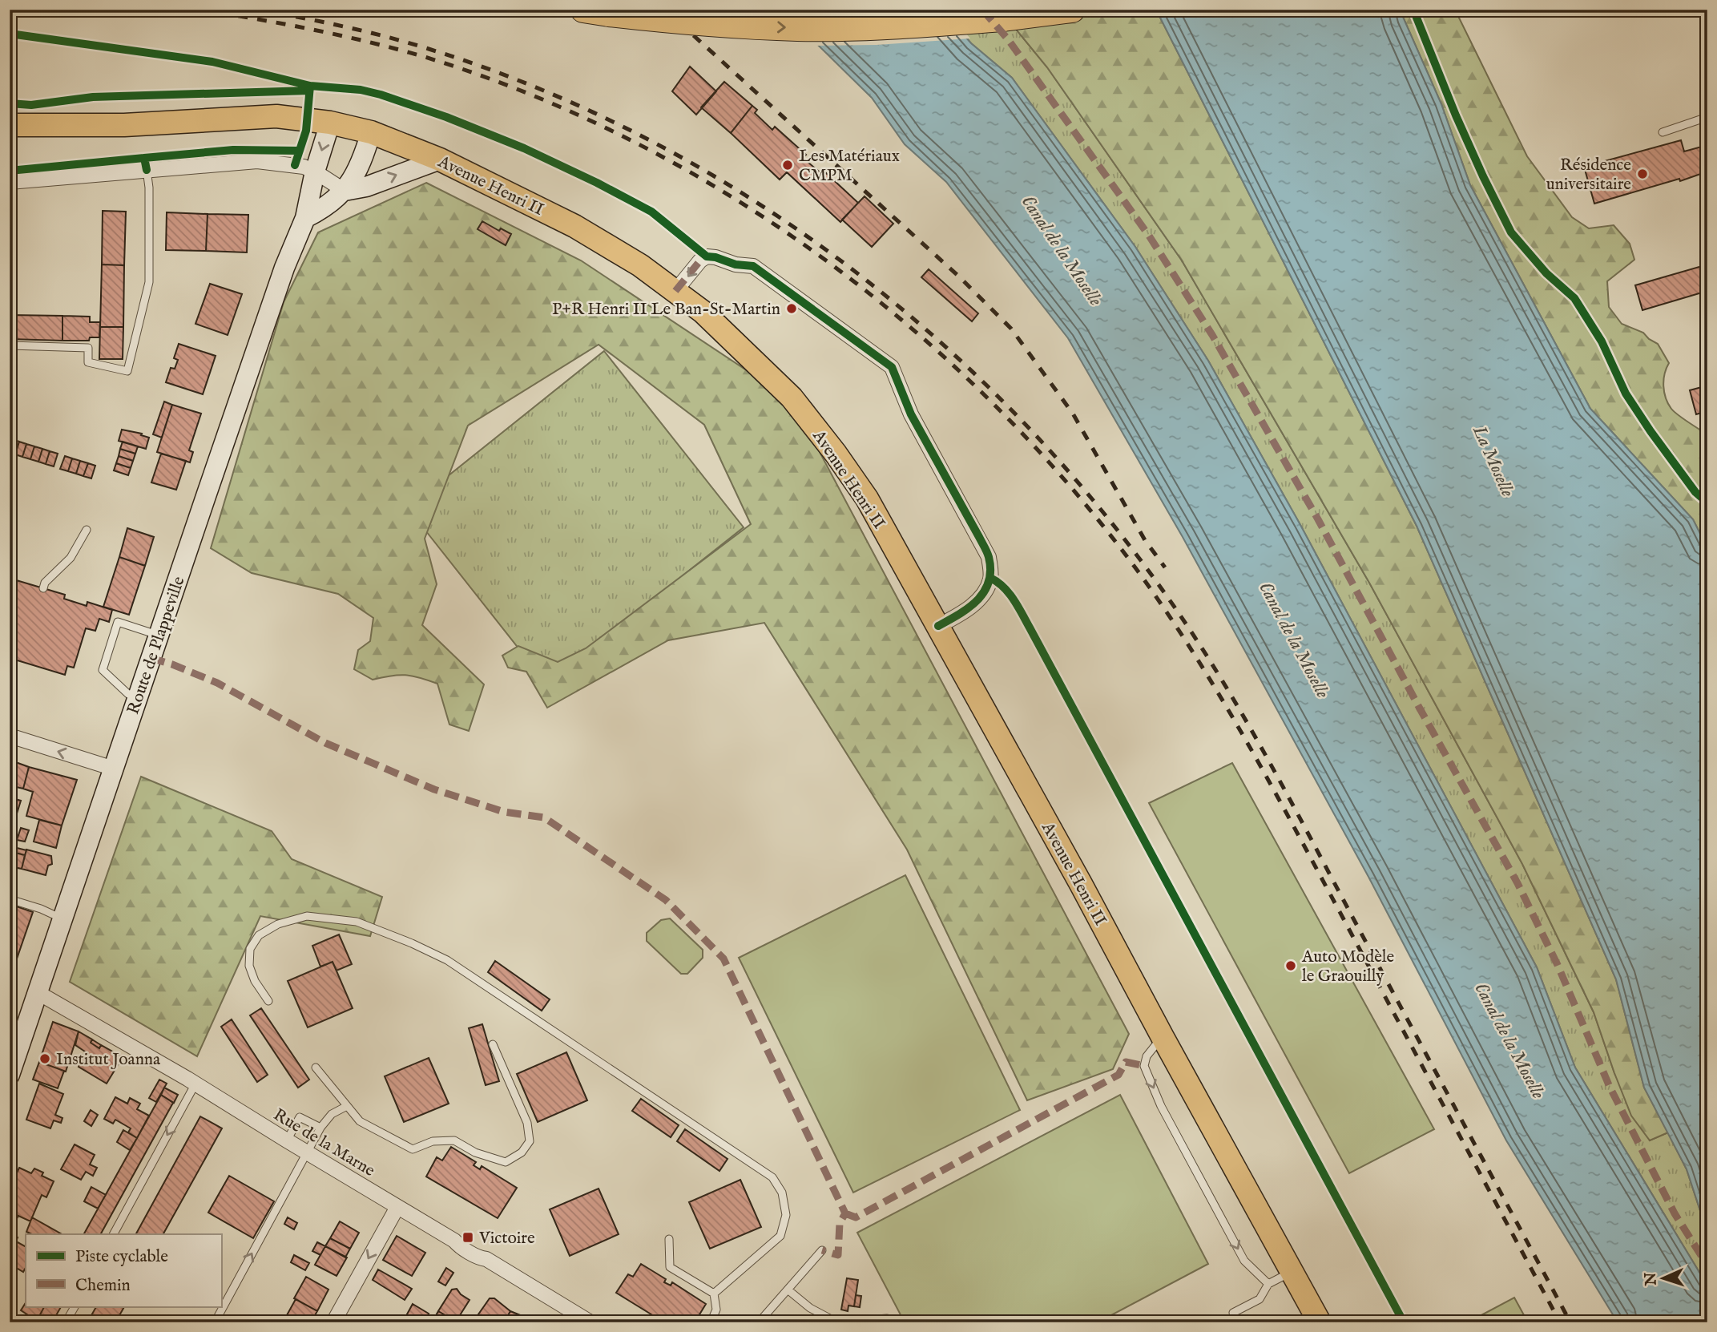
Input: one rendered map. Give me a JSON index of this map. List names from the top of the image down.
{
  "streets": {
    "main road": ["Avenue Henri II"],
    "street": ["Route de Plappeville", "Rue de la Marne"]
  },
  "crossings": [
    ["Avenue Henri II", "Route de Plappeville"],
    ["Route de Plappeville", "Rue de la Marne"]
  ],
  "water": ["Canal de la Moselle", "La Moselle"],
  "places": {
    "other": [
      "Les Matériaux CMPM",
      "Résidence universitaire",
      "P+R Henri II Le Ban-St-Martin",
      "Auto Modèle le Graouilly",
      "Institut Joanna"
    ],
    "transit": ["Victoire"]
  },
  "legend": ["Piste cyclable", "Chemin"],
  "north": "left"
}
